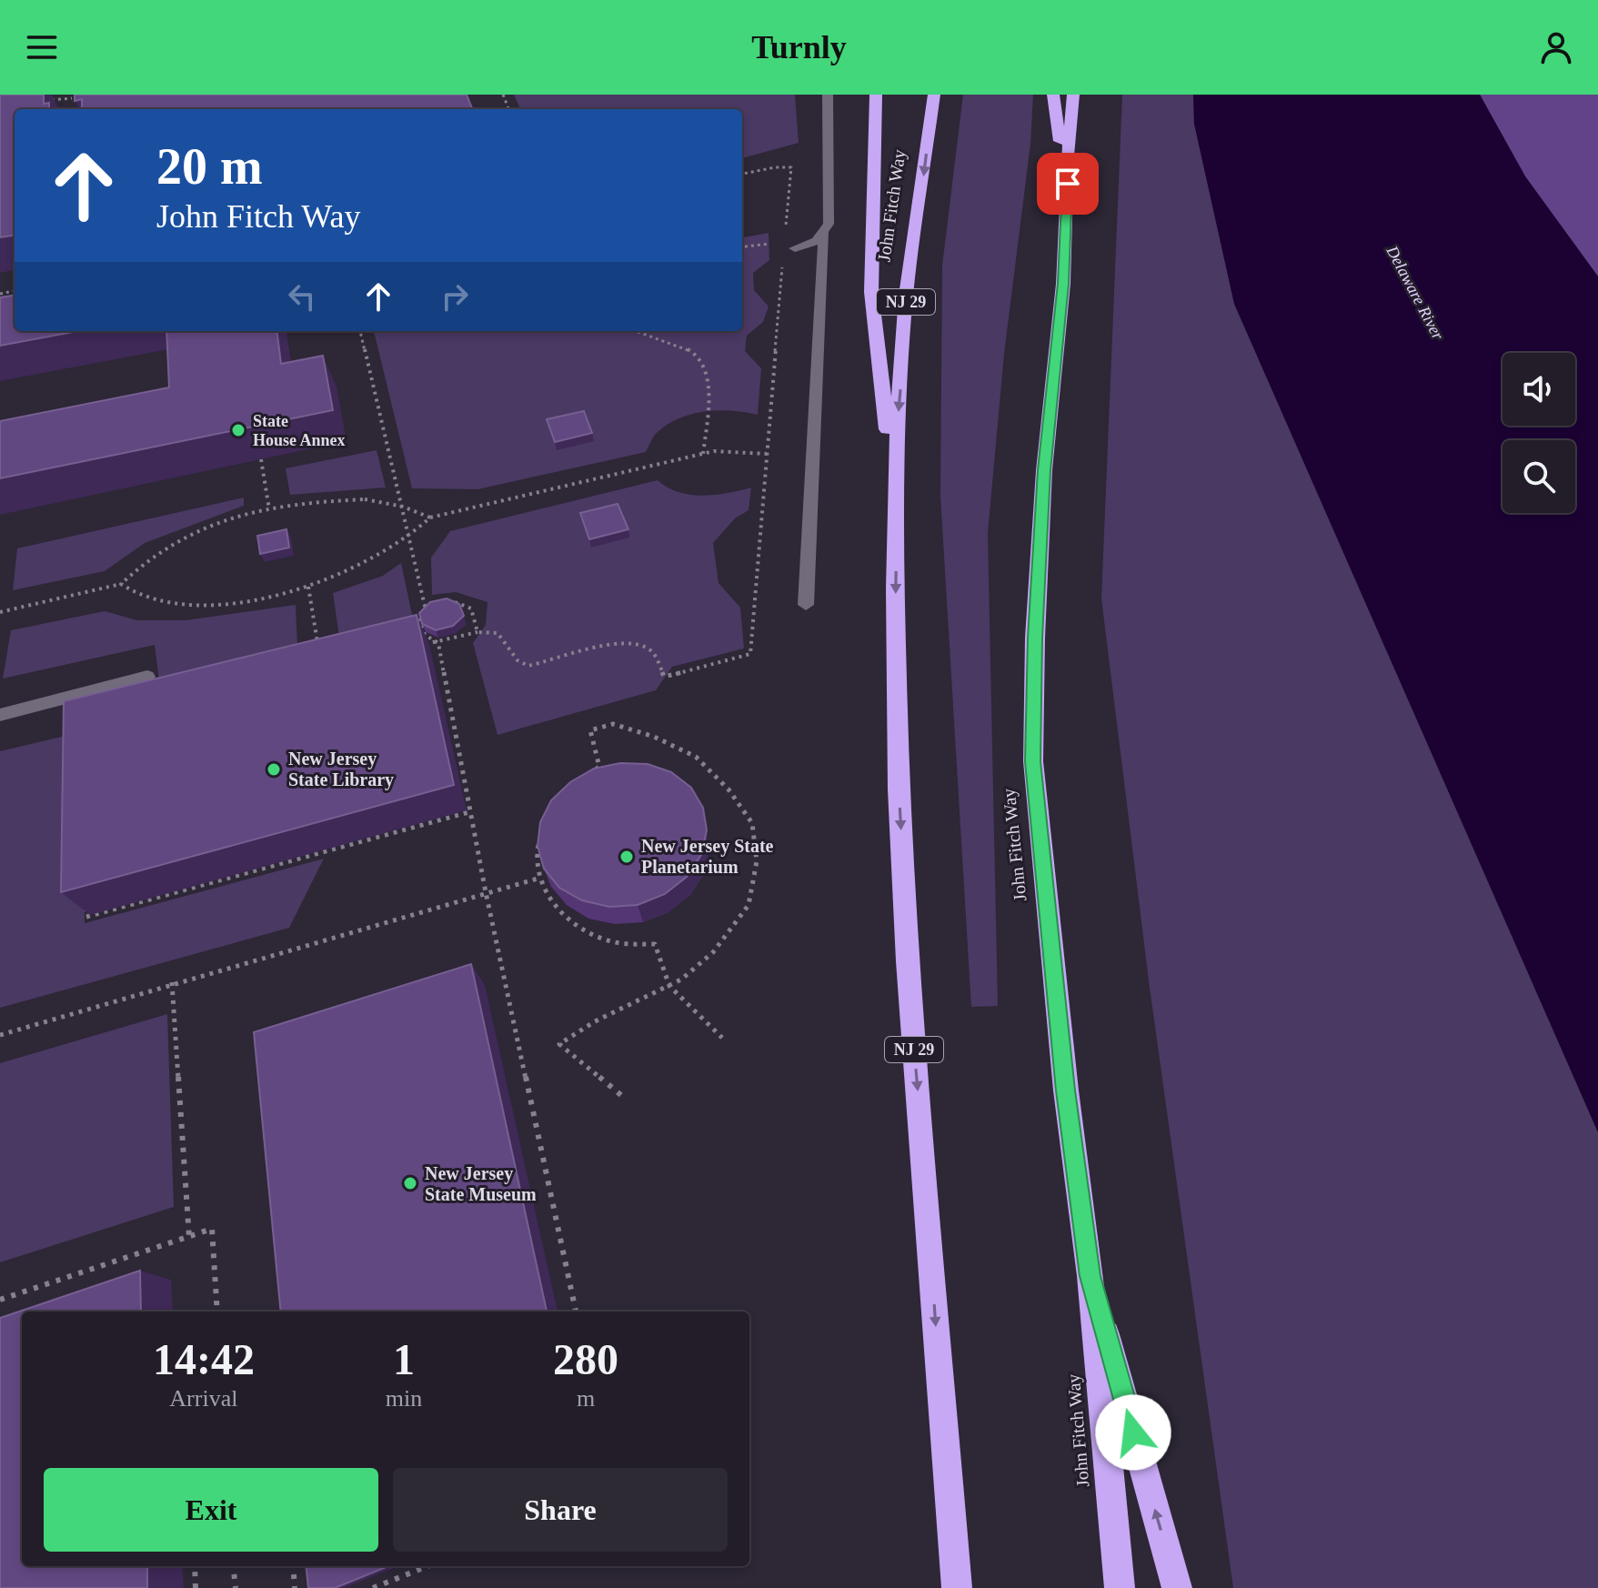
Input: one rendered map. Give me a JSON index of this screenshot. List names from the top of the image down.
{
  "streets": {
    "highway": ["John Fitch Way", "NJ 29"]
  },
  "water": ["Delaware River"],
  "places": [
    "State House Annex",
    "New Jersey State Library",
    "New Jersey State Planetarium",
    "New Jersey State Museum"
  ],
  "page": {
    "header": "Turnly",
    "turn": ["20 m", "John Fitch Way"],
    "eta": [
      "14:42",
      "Arrival",
      "1",
      "min",
      "280",
      "m"
    ],
    "buttons": ["Exit", "Share"]
  }
}
